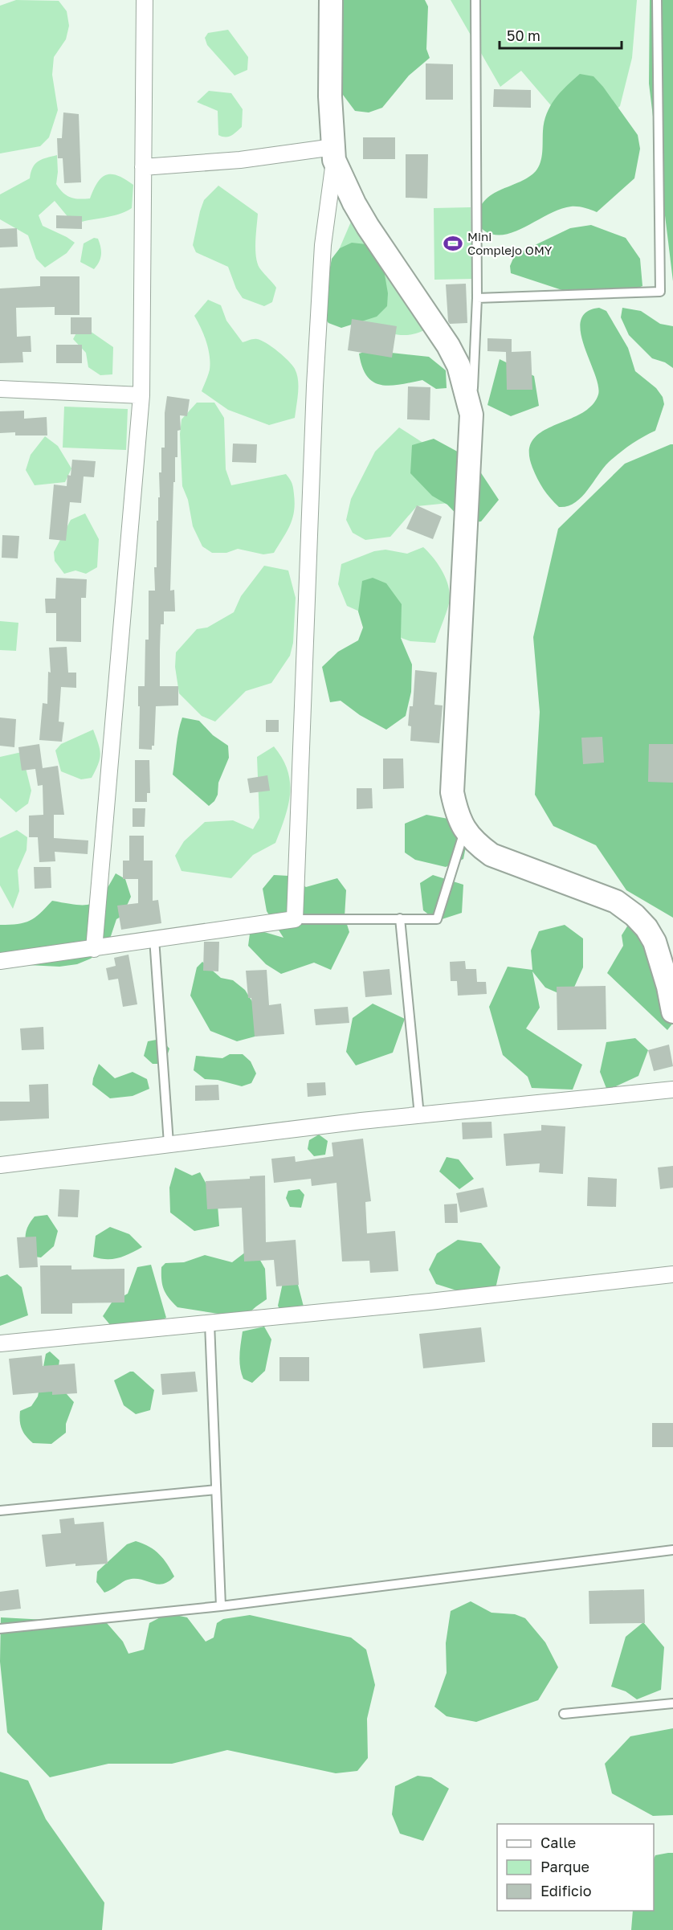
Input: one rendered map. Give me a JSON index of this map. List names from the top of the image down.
{
  "places": {
    "sports": ["Mini Complejo OMY"]
  },
  "legend": ["Calle", "Parque", "Edificio"],
  "scale_bar": "50 m"
}
